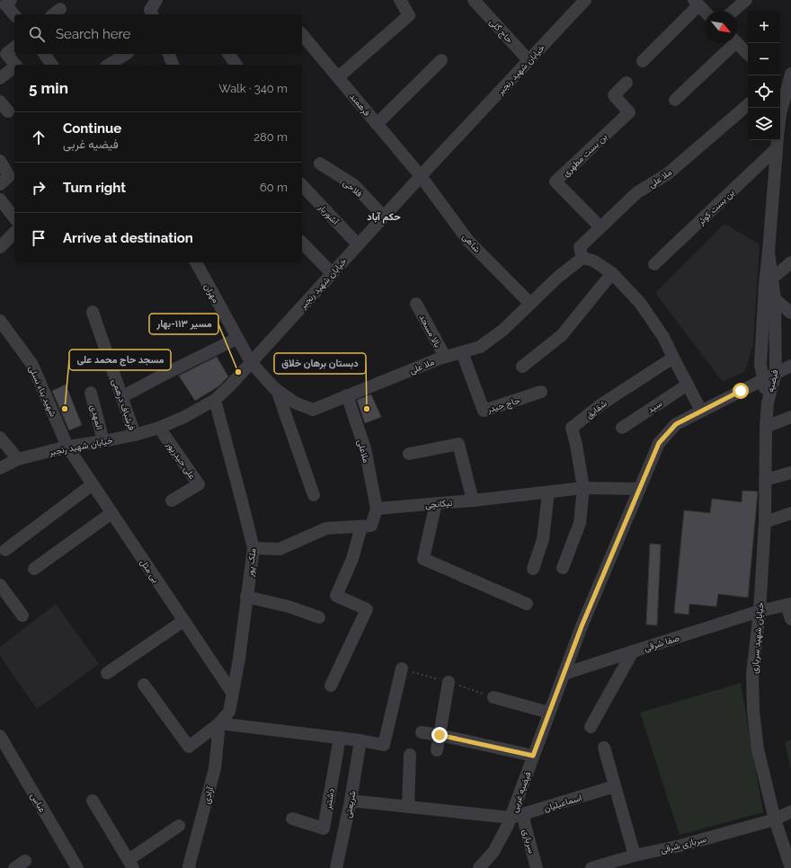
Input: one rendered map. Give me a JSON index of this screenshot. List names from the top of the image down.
{
  "streets": {
    "street": [
      "حاج گلی",
      "خیابان شهید رنجبر",
      "فرهمند",
      "بن بست مطهری",
      "ملا علی",
      "فلاحی",
      "بن بست کوثر",
      "آشوربار",
      "شاهی",
      "مهران",
      "بالا مسجد",
      "فیضیه",
      "شهید بناء نسلی",
      "فرشباف درهمی",
      "حاج حیدر",
      "سید",
      "شقایق",
      "المهدی",
      "ملاعلی",
      "علی‌ حیدرپور",
      "تیکانچی",
      "ملک پور",
      "بی مثل",
      "خیابان شهید سربازی",
      "صفا شرقی",
      "فیضیه غربی",
      "آزادی",
      "دشتبر",
      "عباس",
      "اسماعیلیان",
      "شریعتی",
      "سربازی",
      "سربازی شرقی"
    ]
  },
  "crossings": [
    ["حاج گلی", "خیابان شهید رنجبر"],
    ["خیابان شهید رنجبر", "فرهمند"],
    ["خیابان شهید رنجبر", "ملا علی"],
    ["خیابان شهید رنجبر", "فلاحی"],
    ["خیابان شهید رنجبر", "آشوربار"],
    ["خیابان شهید رنجبر", "شاهی"],
    ["خیابان شهید رنجبر", "مهران"],
    ["خیابان شهید رنجبر", "شهید بناء نسلی"],
    ["خیابان شهید رنجبر", "فرشباف درهمی"],
    ["خیابان شهید رنجبر", "المهدی"],
    ["خیابان شهید رنجبر", "علی‌ حیدرپور"],
    ["خیابان شهید رنجبر", "ملک پور"],
    ["خیابان شهید رنجبر", "بی مثل"],
    ["فرهمند", "شاهی"],
    ["بن بست مطهری", "ملا علی"],
    ["ملا علی", "شاهی"],
    ["ملا علی", "مهران"],
    ["ملا علی", "بالا مسجد"],
    ["ملا علی", "حاج حیدر"],
    ["ملا علی", "ملاعلی"],
    ["بن بست کوثر", "فیضیه"],
    ["فیضیه", "خیابان شهید سربازی"],
    ["فیضیه", "فیضیه غربی"],
    ["شهید بناء نسلی", "بی مثل"],
    ["شقایق", "تیکانچی"],
    ["ملاعلی", "تیکانچی"],
    ["تیکانچی", "فیضیه غربی"],
    ["ملک پور", "بی مثل"],
    ["ملک پور", "آزادی"],
    ["خیابان شهید سربازی", "صفا شرقی"],
    ["خیابان شهید سربازی", "سربازی شرقی"],
    ["صفا شرقی", "فیضیه غربی"],
    ["فیضیه غربی", "اسماعیلیان"],
    ["اسماعیلیان", "سربازی"]
  ],
  "districts": ["حکم آباد"],
  "places": ["مسیر ۱۱۳-بهار", "مسجد حاج محمد علی", "دبستان برهان خلاق"],
  "north": "bottom right",
  "page": {
    "map_buttons": ["+", "−"],
    "search": "Search here",
    "heading": ["5 min", "Walk · 340 m"],
    "list": [
      ["Continue", "فیضیه غربی", "280 m"],
      ["Turn right", "60 m"],
      "Arrive at destination"
    ]
  }
}
